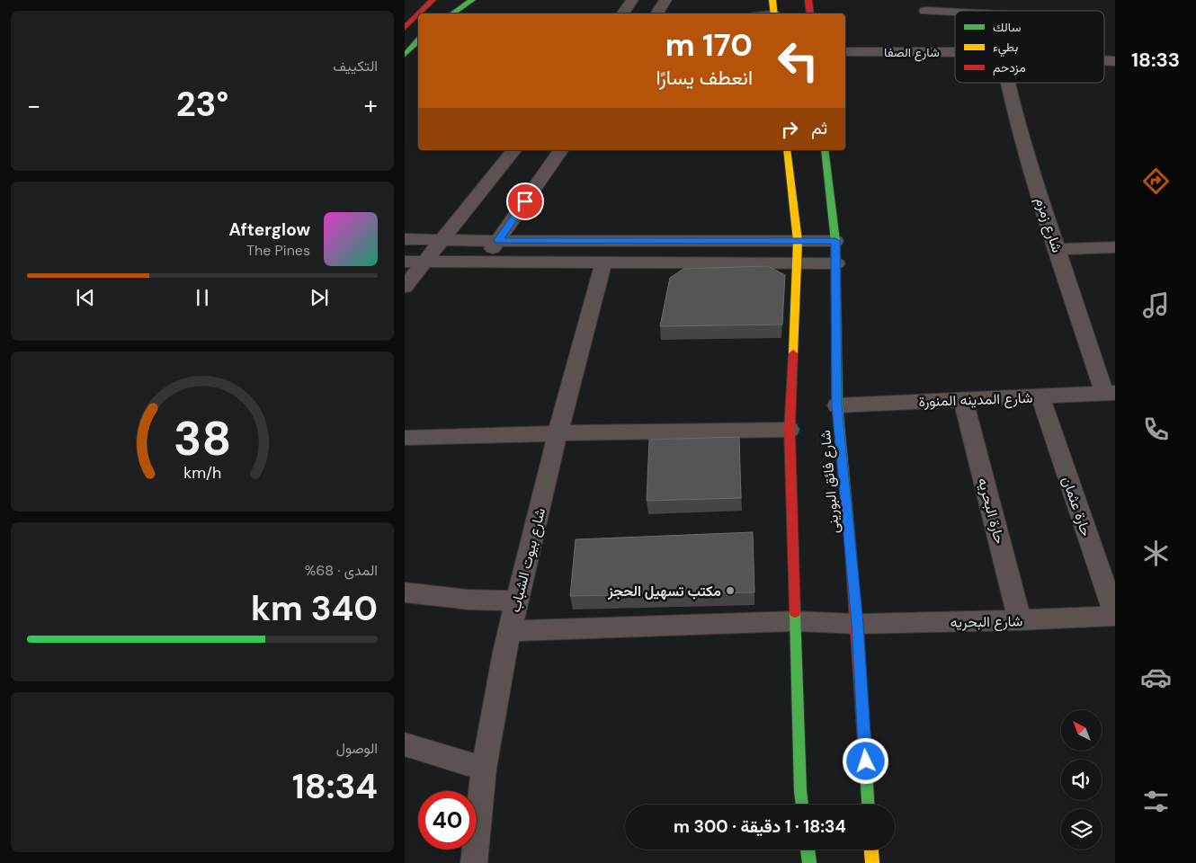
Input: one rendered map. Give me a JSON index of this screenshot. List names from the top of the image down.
{
  "streets": {
    "street": [
      "شارع الصفا",
      "شارع زمزم",
      "شارع المدينه المنورة",
      "شارع فائق البورينى",
      "حارة عثمان",
      "حارة البحريه",
      "شارع بيوت الشباب",
      "شارع البحريه"
    ]
  },
  "crossings": [
    ["شارع زمزم", "شارع المدينه المنورة"],
    ["شارع المدينه المنورة", "شارع فائق البورينى"],
    ["شارع المدينه المنورة", "حارة عثمان"],
    ["شارع المدينه المنورة", "حارة البحريه"],
    ["شارع فائق البورينى", "شارع البحريه"],
    ["حارة عثمان", "شارع البحريه"],
    ["حارة البحريه", "شارع البحريه"],
    ["شارع بيوت الشباب", "شارع البحريه"]
  ],
  "places": ["مكتب تسهيل الحجز"],
  "legend": ["سالك", "بطيء", "مزدحم"],
  "north": "top left",
  "page": {
    "tabs": "18:33",
    "tile": [
      "التكييف",
      ["المدى · 68%", "340 km"],
      ["الوصول", "18:34"]
    ],
    "turn": ["170 m", "انعطف يسارًا"],
    "heat": ["−", "23°", "+"],
    "then": "ثم",
    "song": ["Afterglow", "The Pines"],
    "limit": "40",
    "trip": "18:34 · 1 دقيقة · 300 m",
    "gauge": ["38", "km/h"]
  }
}
